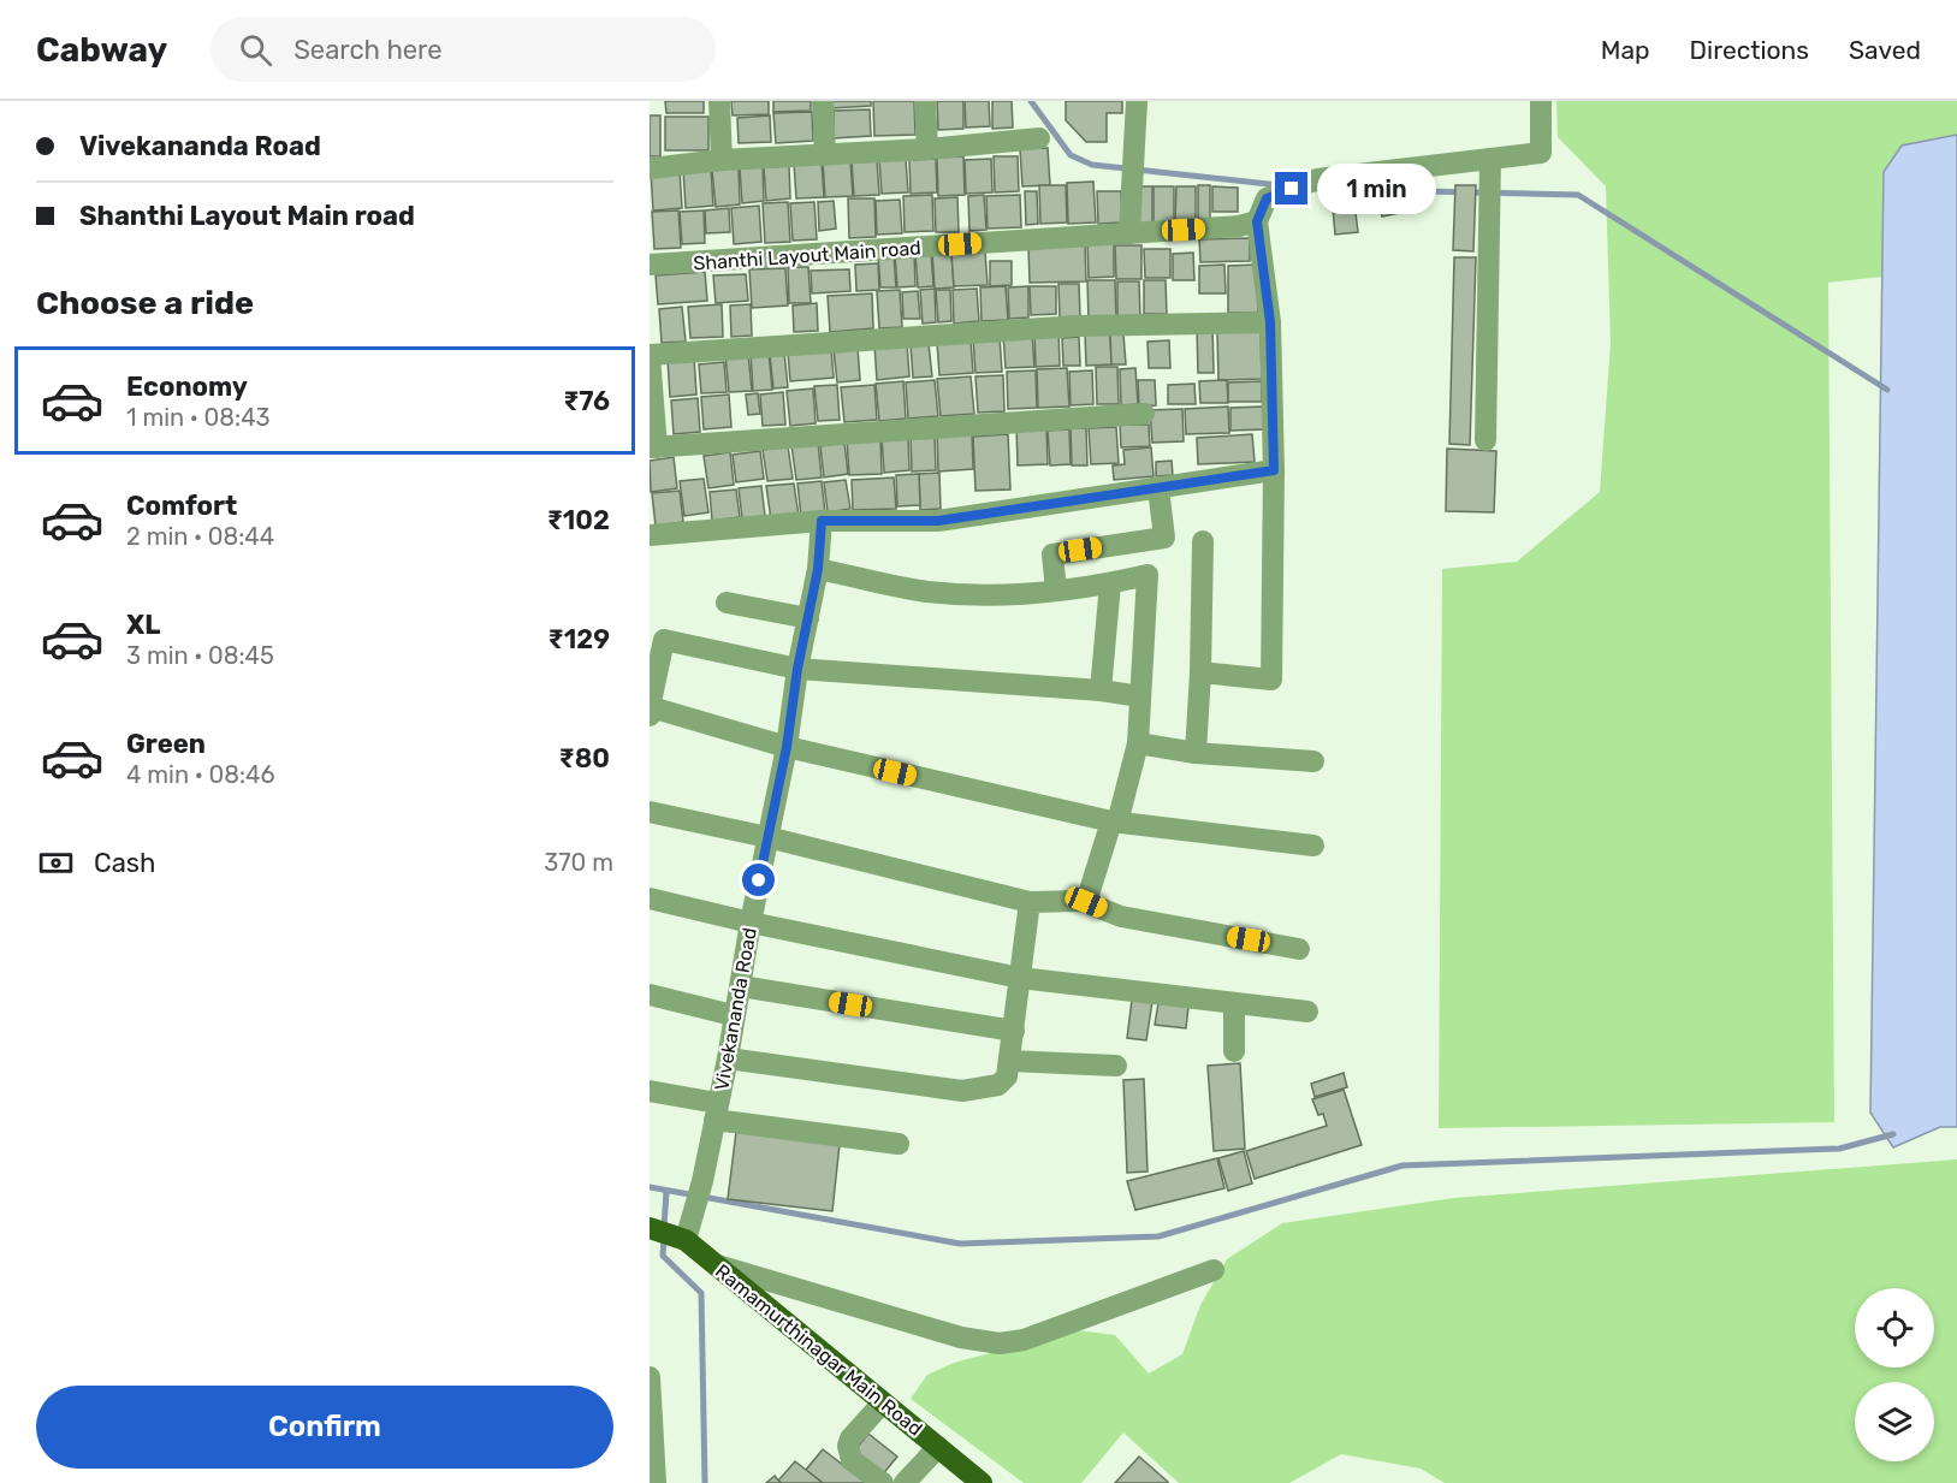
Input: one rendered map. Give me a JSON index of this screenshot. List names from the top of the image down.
{
  "streets": {
    "main road": ["Ramamurthinagar Main Road"],
    "street": ["Shanthi Layout Main road", "Vivekananda Road"]
  },
  "crossings": [
    ["Vivekananda Road", "Ramamurthinagar Main Road"]
  ],
  "page": {
    "header": "Cabway",
    "search": "Search here",
    "nav": ["Map", "Directions", "Saved"],
    "banner": ["Vivekananda Road", "Shanthi Layout Main road"],
    "bubble": "1 min",
    "heading": "Choose a ride",
    "list": [
      {
        "name": "Economy",
        "note": "1 min · 08:43",
        "value": "₹76"
      },
      {
        "name": "Comfort",
        "note": "2 min · 08:44",
        "value": "₹102"
      },
      {
        "name": "XL",
        "note": "3 min · 08:45",
        "value": "₹129"
      },
      {
        "name": "Green",
        "note": "4 min · 08:46",
        "value": "₹80"
      }
    ],
    "pay": ["Cash", "370 m"],
    "buttons": "Confirm"
  }
}
